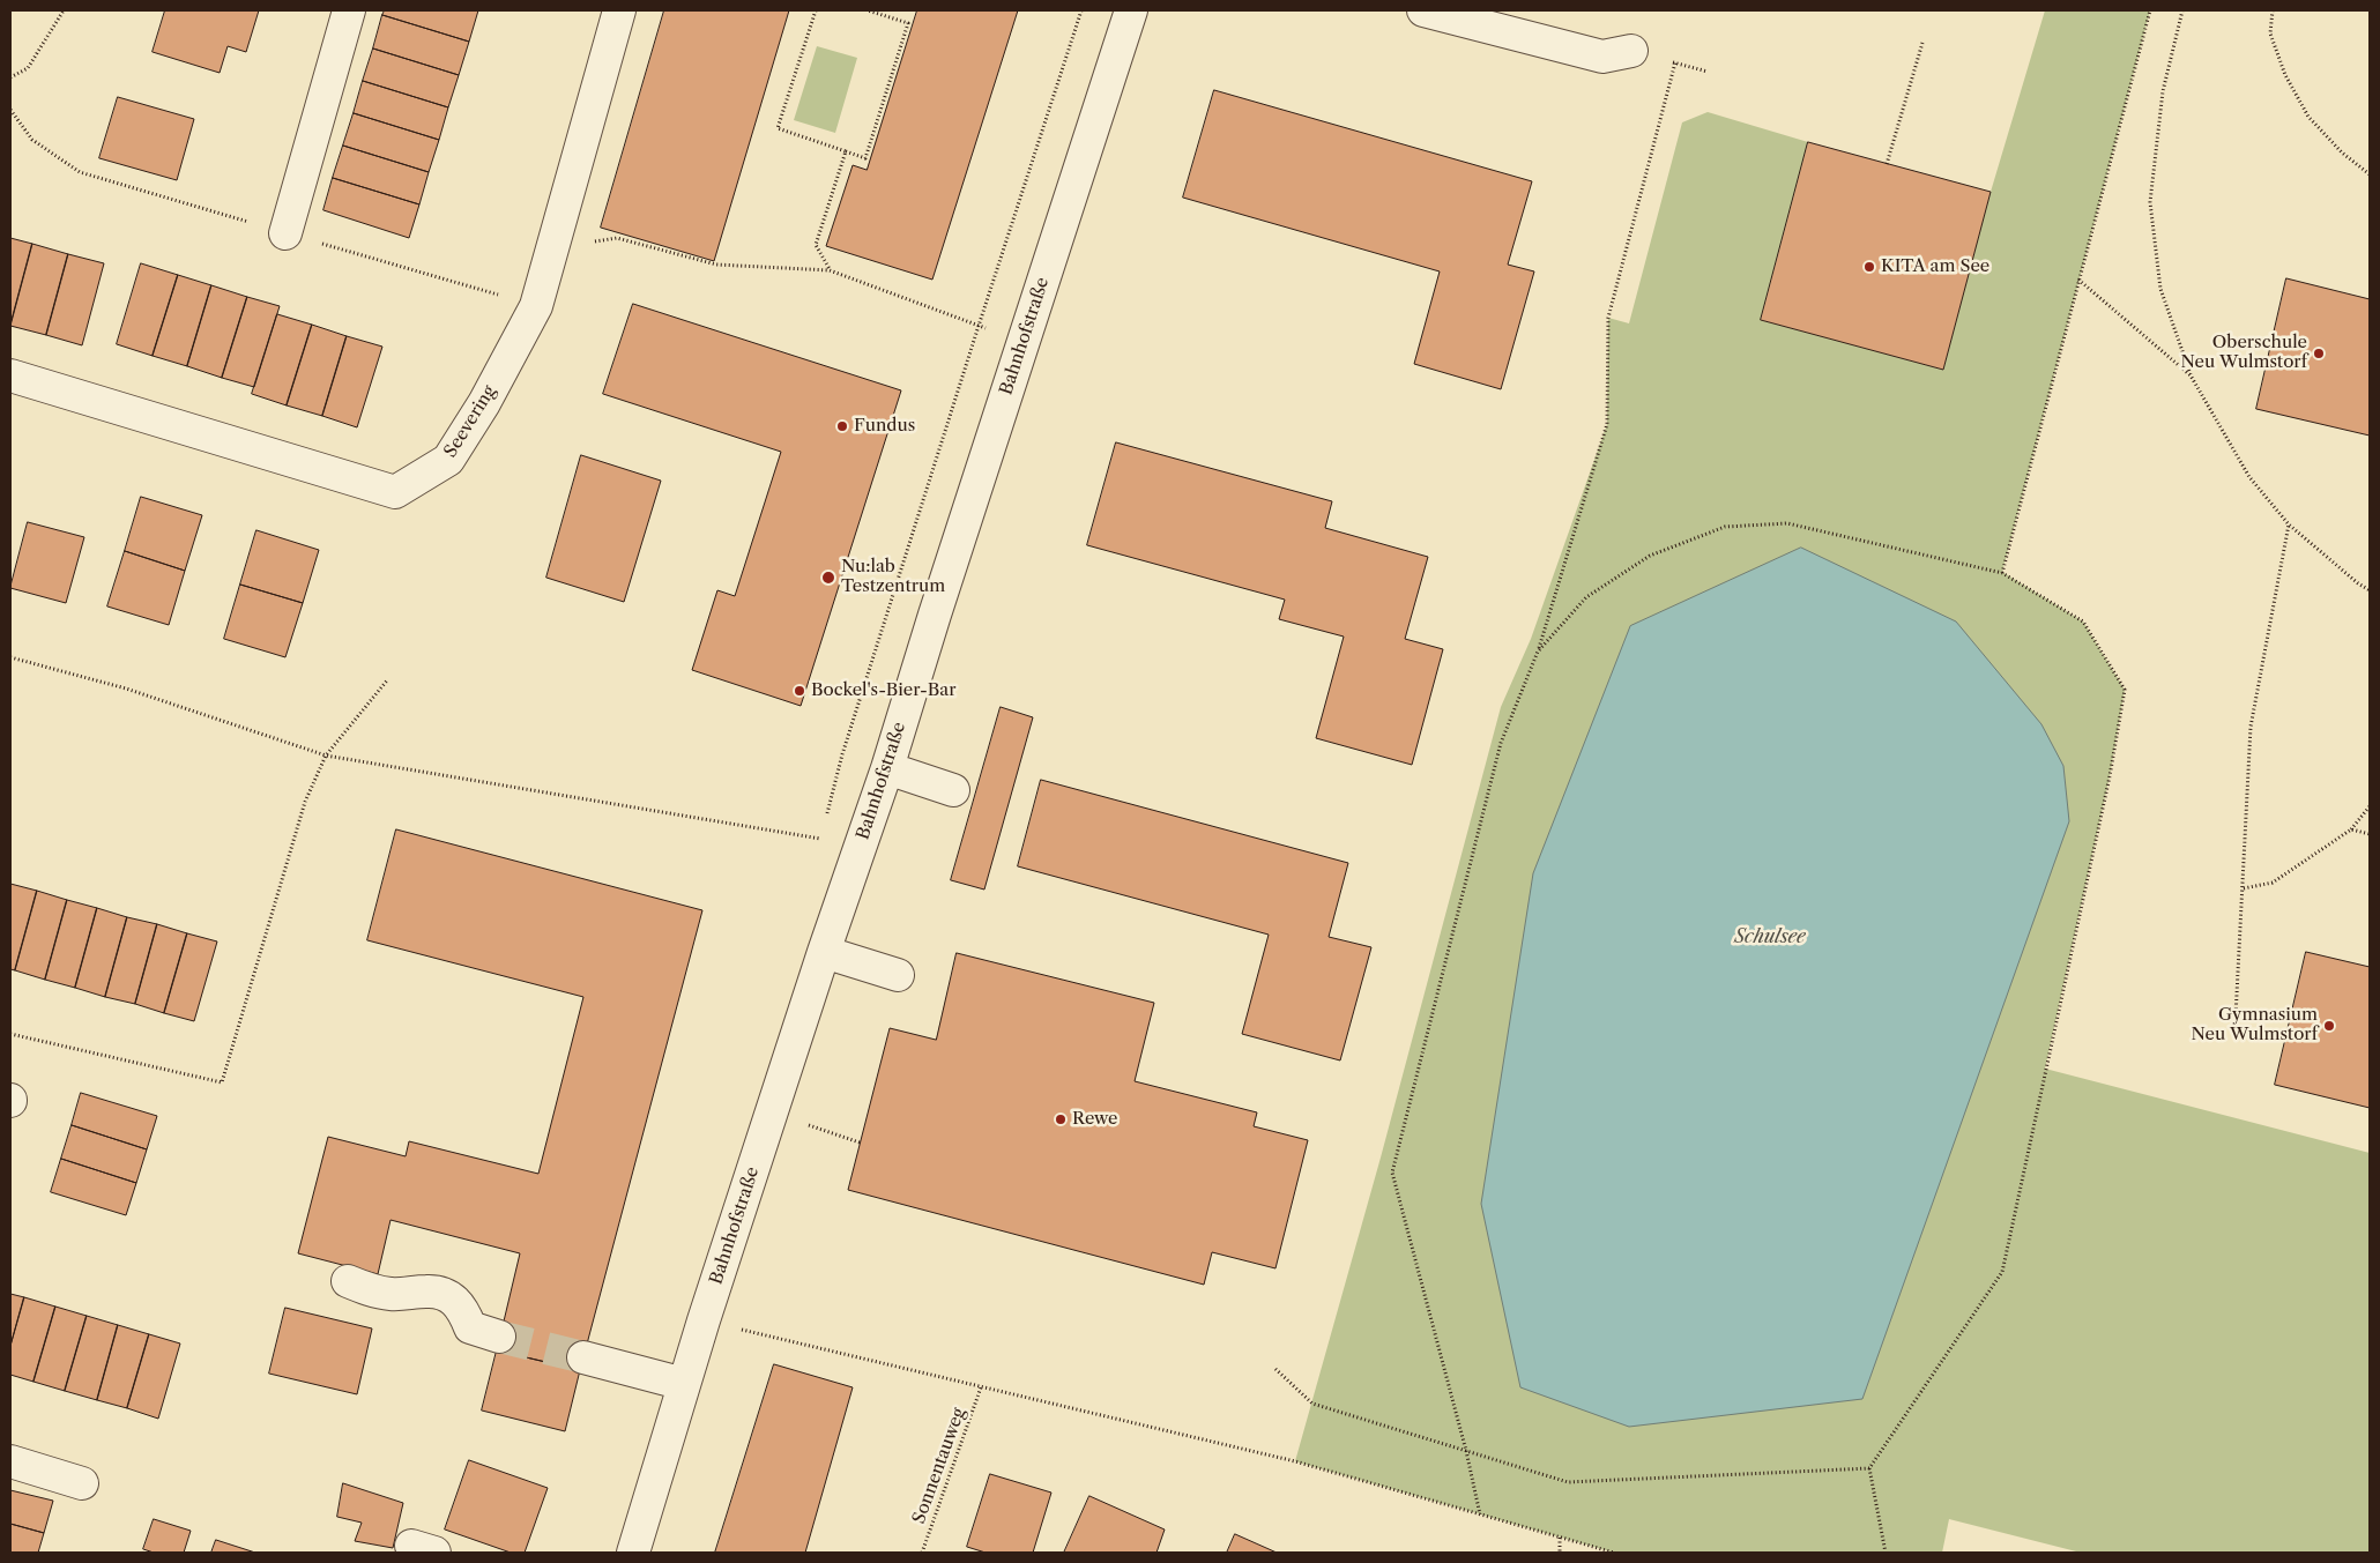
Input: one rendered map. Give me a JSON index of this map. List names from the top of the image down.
{
  "streets": {
    "street": ["Bahnhofstraße", "Seevering"],
    "path": ["Sonnentauweg"]
  },
  "water": ["Schulsee"],
  "places": [
    "KITA am See",
    "Oberschule Neu Wulmstorf",
    "Fundus",
    "Nu:lab Testzentrum",
    "Bockel's-Bier-Bar",
    "Gymnasium Neu Wulmstorf",
    "Rewe"
  ]
}
